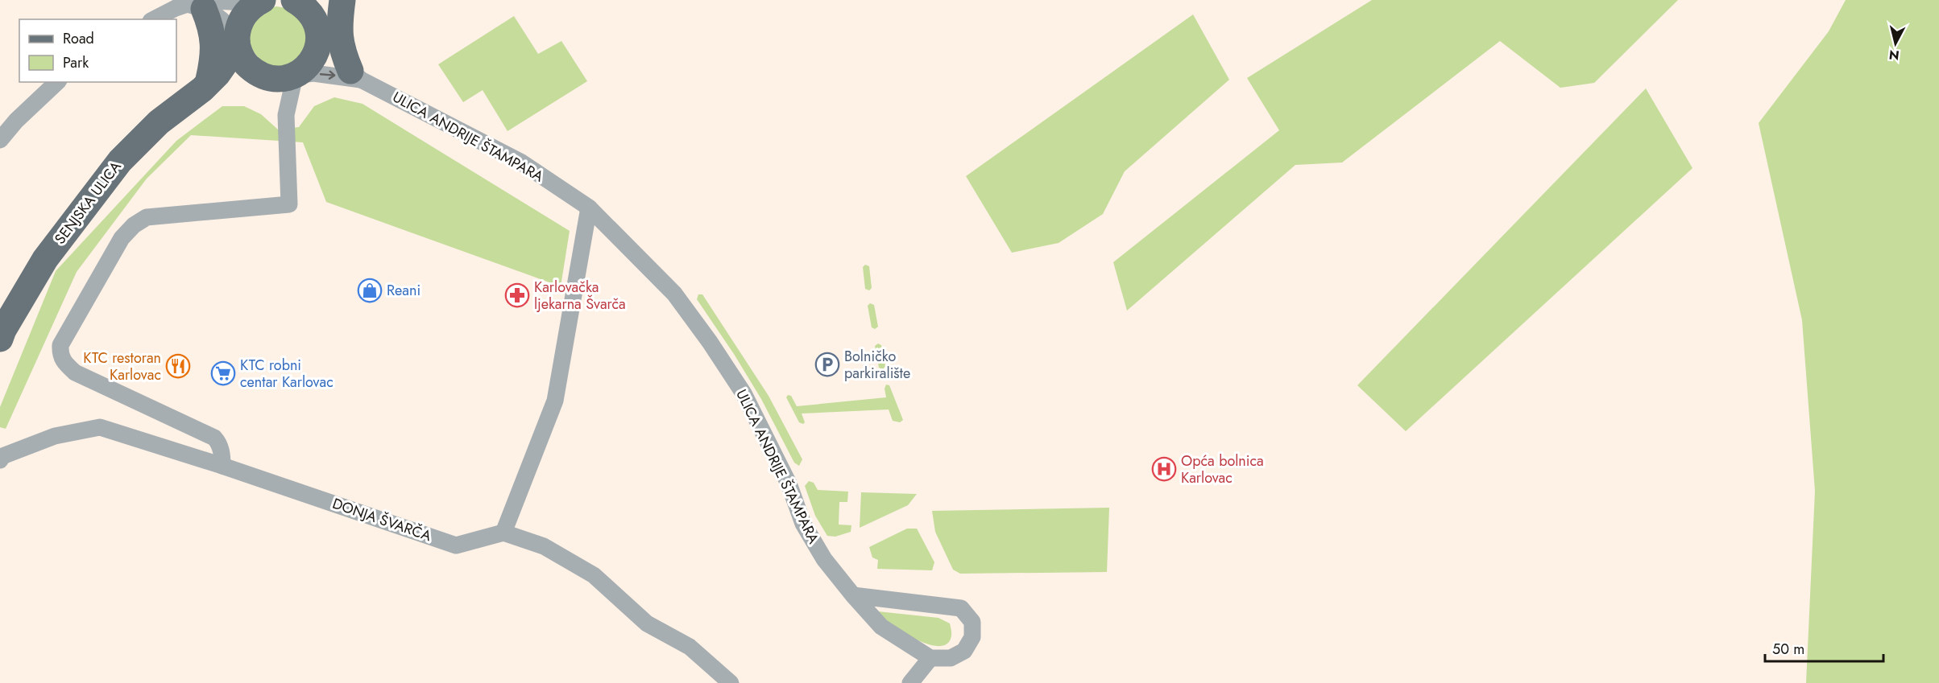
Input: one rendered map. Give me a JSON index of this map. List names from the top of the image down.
{
  "streets": {
    "main road": ["SENJSKA ULICA"],
    "street": ["ULICA ANDRIJE ŠTAMPARA", "DONJA ŠVARČA"]
  },
  "crossings": [
    ["ULICA ANDRIJE ŠTAMPARA", "SENJSKA ULICA"]
  ],
  "places": {
    "shop": ["Reani"],
    "pharmacy": ["Karlovačka ljekarna Švarča"],
    "parking": ["Bolničko parkiralište"],
    "restaurant": ["KTC restoran Karlovac"],
    "supermarket": ["KTC robni centar Karlovac"],
    "hospital": ["Opća bolnica Karlovac"]
  },
  "legend": ["Road", "Park"],
  "scale_bar": "50 m",
  "north": "bottom"
}
